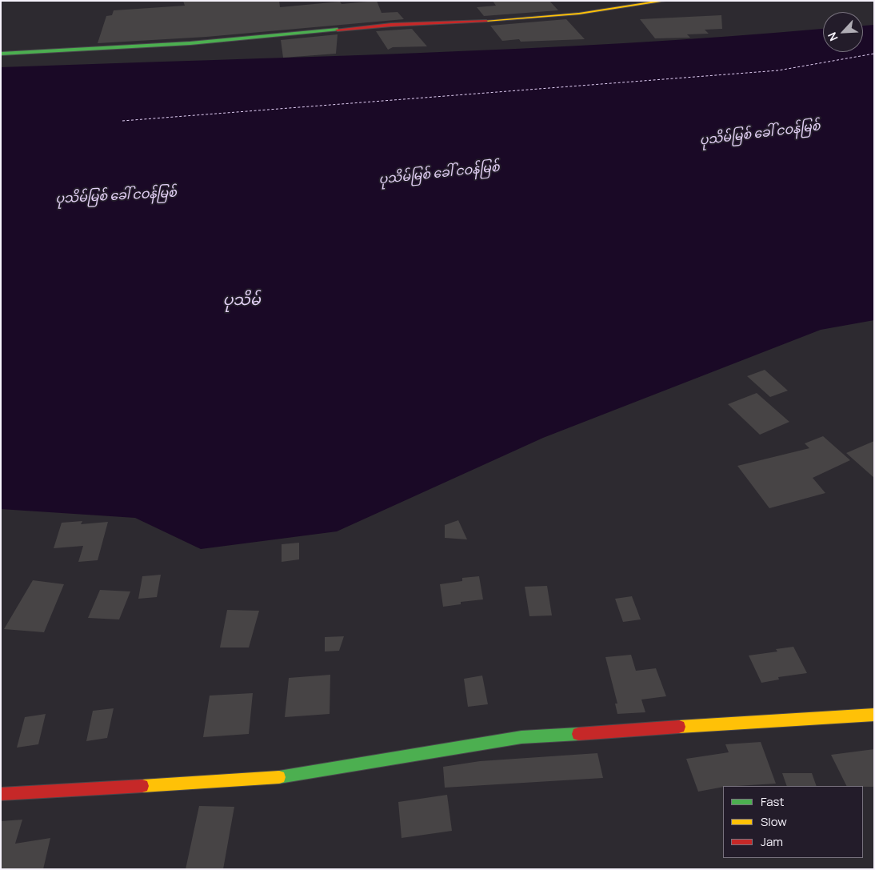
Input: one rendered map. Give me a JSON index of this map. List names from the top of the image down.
{
  "water": ["ပုသိမ်မြစ် ခေါ် ငဝန်မြစ်", "ပုသိမ်"],
  "legend": ["Fast", "Slow", "Jam"],
  "north": "bottom left"
}
